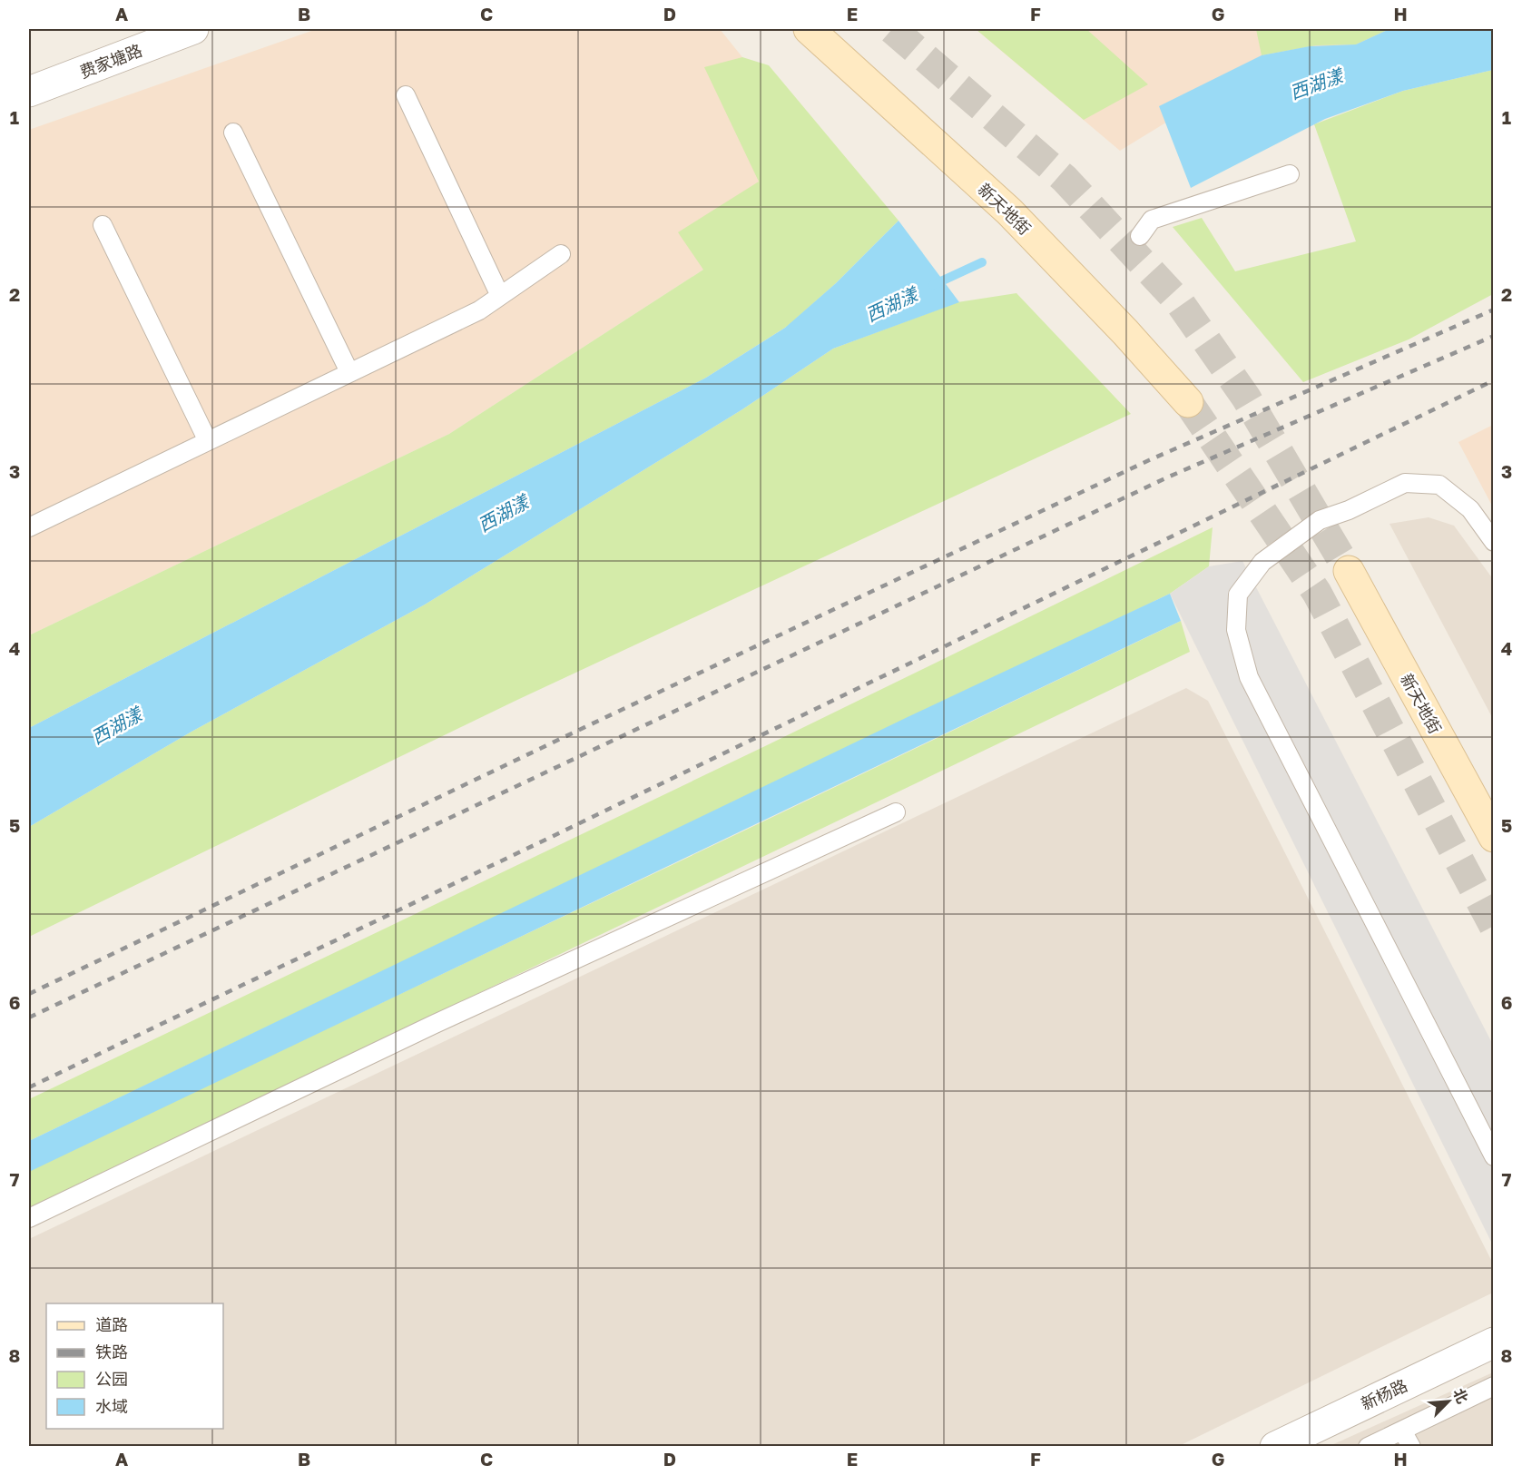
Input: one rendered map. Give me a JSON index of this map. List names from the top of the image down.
{
  "streets": {
    "main road": ["新天地街"],
    "street": ["费家塘路", "新杨路"]
  },
  "water": ["西湖漾"],
  "legend": [
    "道路",
    "铁路",
    "公园",
    "水域"
  ],
  "north": "top right",
  "grid": {
    "columns": [
      "A",
      "B",
      "C",
      "D",
      "E",
      "F",
      "G",
      "H"
    ],
    "rows": [
      "1",
      "2",
      "3",
      "4",
      "5",
      "6",
      "7",
      "8"
    ]
  }
}
